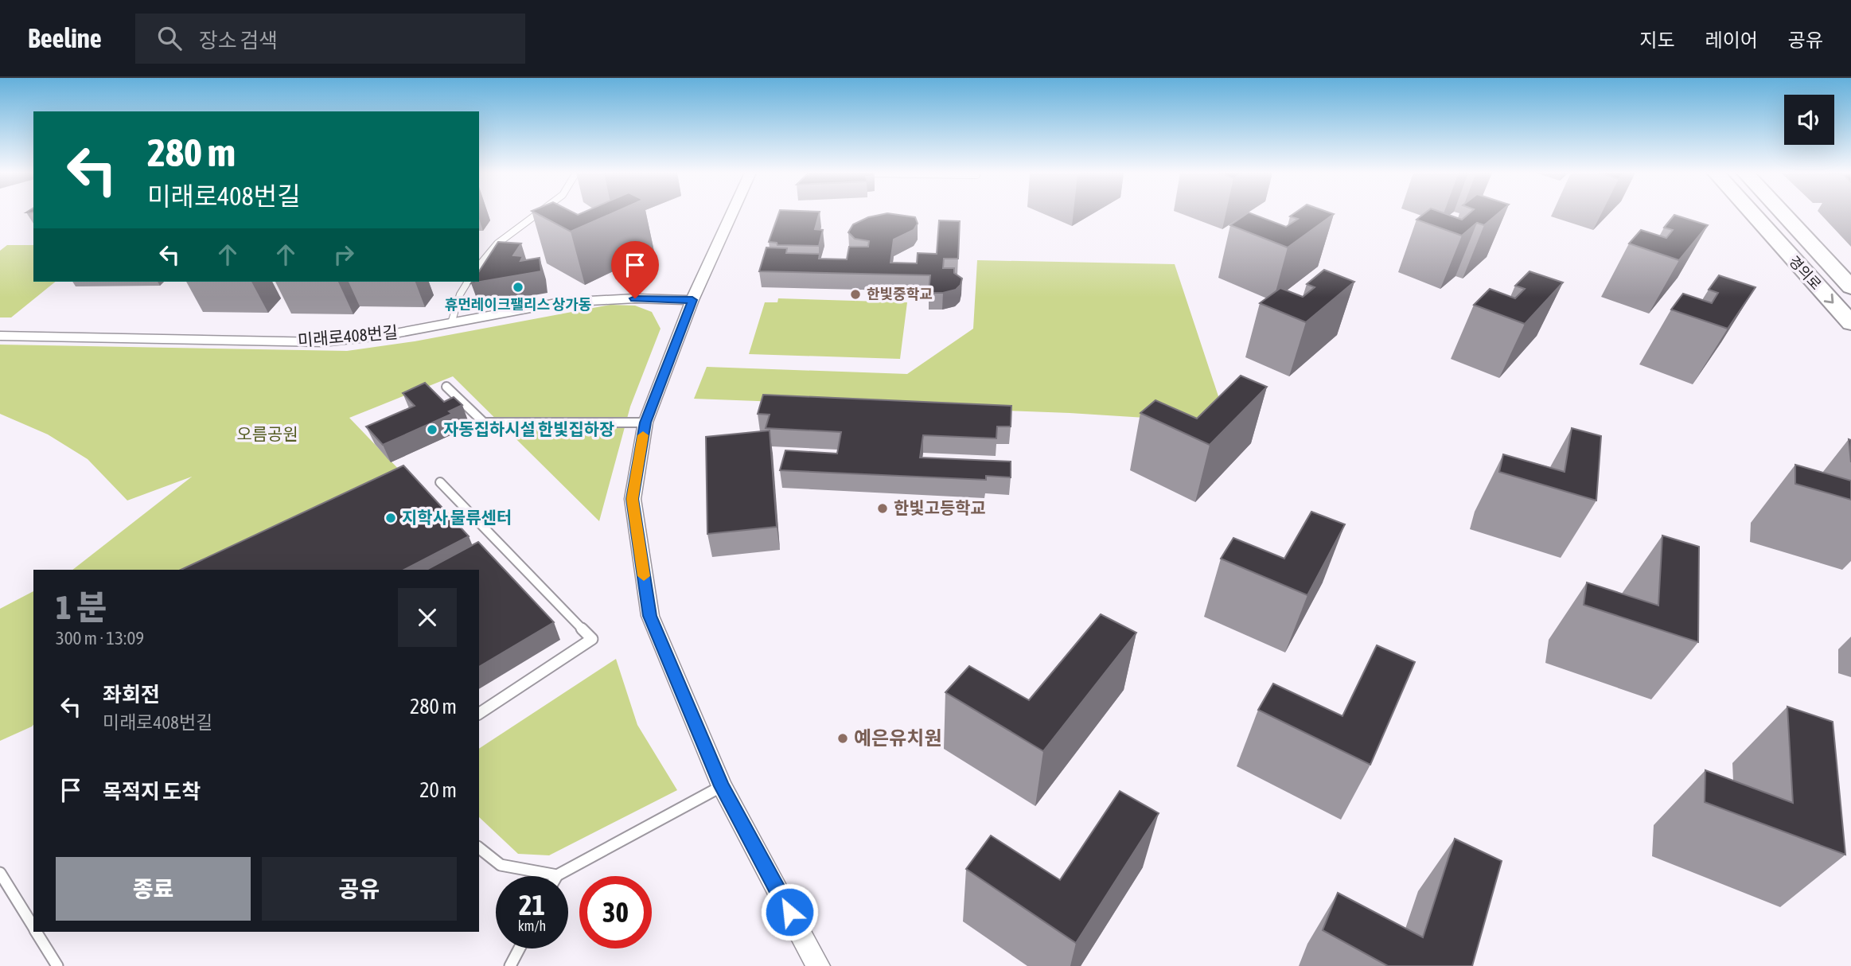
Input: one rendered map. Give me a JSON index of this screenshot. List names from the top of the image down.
{
  "streets": {
    "main road": ["경의로"],
    "street": ["미래로408번길"]
  },
  "parks": ["오름공원"],
  "places": [
    "휴먼레이크팰리스 상가동",
    "한빛중학교",
    "자동집하시설 한빛집하장",
    "한빛고등학교",
    "지학사 물류센터",
    "예은유치원"
  ],
  "page": {
    "header": "Beeline",
    "search": "장소 검색",
    "nav": ["지도", "레이어", "공유"],
    "turn": ["280 m", "미래로408번길"],
    "heading": ["1 분", "300 m · 13:09"],
    "list": [
      {
        "name": "좌회전",
        "note": "미래로408번길",
        "value": "280 m"
      },
      {
        "name": "목적지 도착",
        "value": "20 m"
      }
    ],
    "buttons": ["종료", "공유"],
    "speed": "21 km/h",
    "limit": "30"
  }
}
